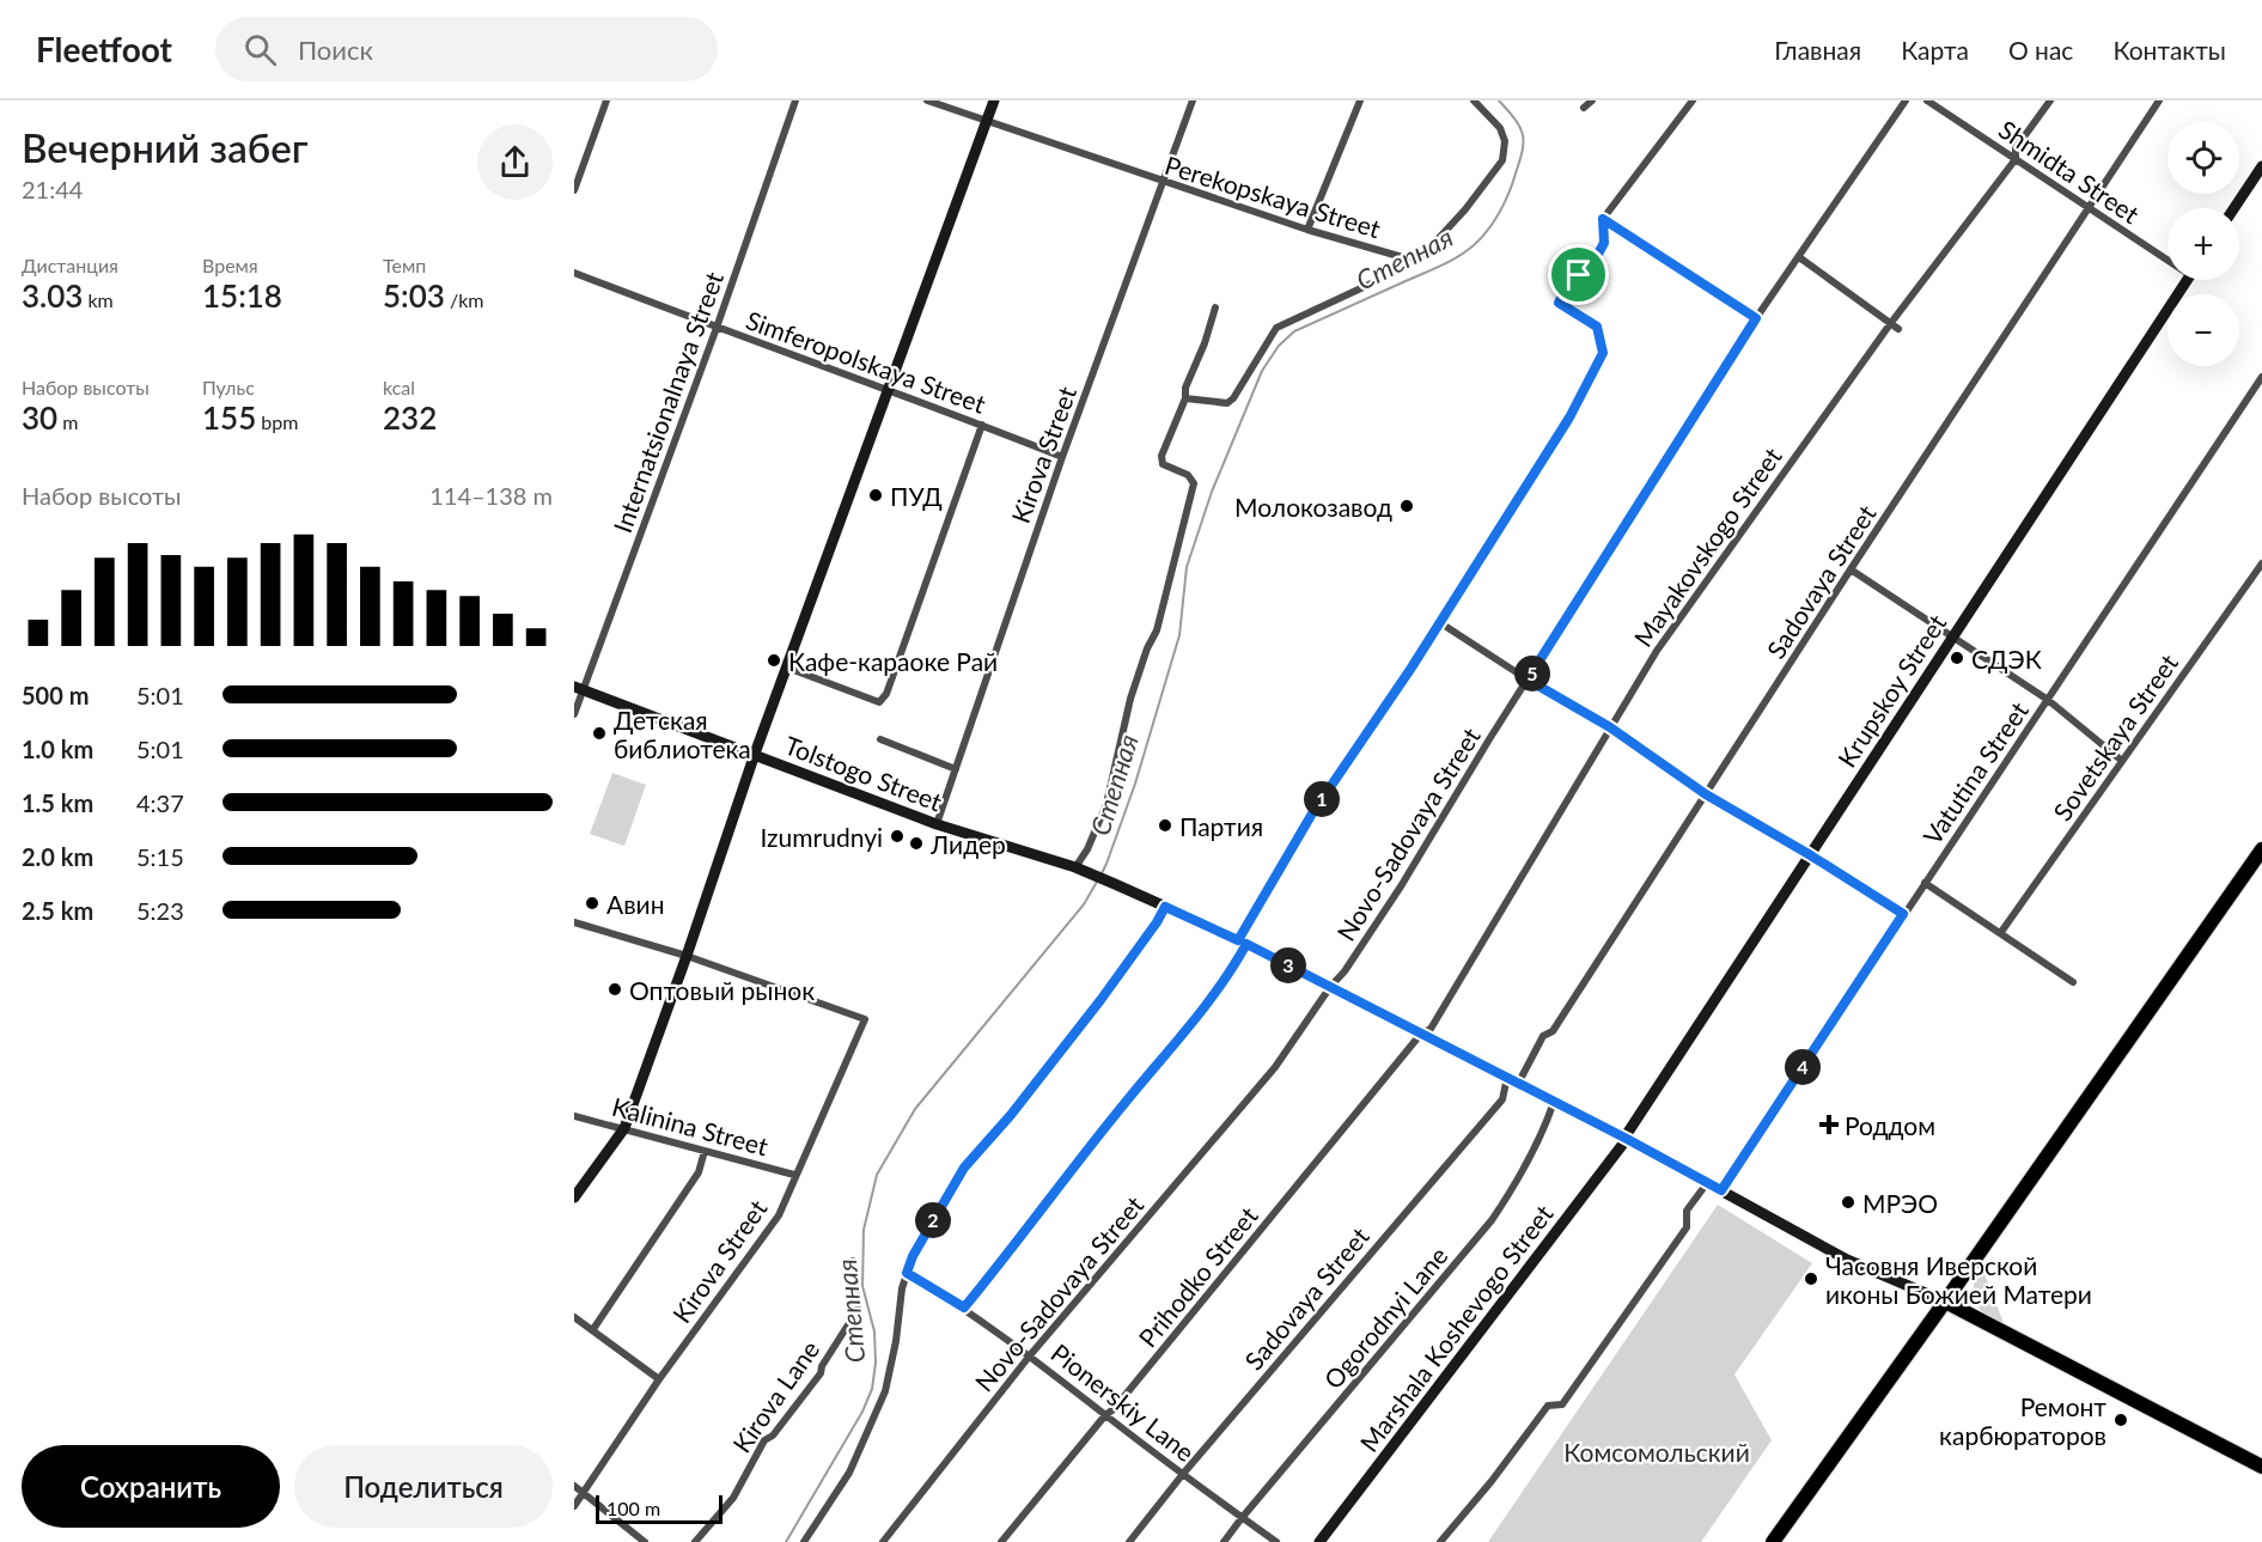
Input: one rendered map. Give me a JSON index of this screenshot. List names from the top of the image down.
{
  "streets": {
    "main road": ["Krupskoy Street", "Tolstogo Street", "Marshala Koshevogo Street"],
    "street": [
      "Shmidta Street",
      "Perekopskaya Street",
      "Simferopolskaya Street",
      "Internatsionalnaya Street",
      "Kirova Street",
      "Mayakovskogo Street",
      "Sadovaya Street",
      "Sovetskaya Street",
      "Vatutina Street",
      "Novo-Sadovaya Street",
      "Kalinina Street",
      "Prihodko Street",
      "Ogorodnyi Lane",
      "Kirova Lane",
      "Pionerskiy Lane"
    ]
  },
  "crossings": [
    ["Shmidta Street", "Mayakovskogo Street"],
    ["Shmidta Street", "Sadovaya Street"],
    ["Perekopskaya Street", "Kirova Street"],
    ["Simferopolskaya Street", "Internatsionalnaya Street"],
    ["Simferopolskaya Street", "Kirova Street"],
    ["Internatsionalnaya Street", "Tolstogo Street"],
    ["Kirova Street", "Tolstogo Street"],
    ["Kirova Street", "Kalinina Street"],
    ["Mayakovskogo Street", "Tolstogo Street"],
    ["Mayakovskogo Street", "Prihodko Street"],
    ["Sadovaya Street", "Tolstogo Street"],
    ["Sadovaya Street", "Pionerskiy Lane"],
    ["Krupskoy Street", "Tolstogo Street"],
    ["Krupskoy Street", "Marshala Koshevogo Street"],
    ["Tolstogo Street", "Vatutina Street"],
    ["Tolstogo Street", "Novo-Sadovaya Street"],
    ["Tolstogo Street", "Prihodko Street"],
    ["Tolstogo Street", "Ogorodnyi Lane"],
    ["Tolstogo Street", "Marshala Koshevogo Street"],
    ["Novo-Sadovaya Street", "Pionerskiy Lane"],
    ["Prihodko Street", "Pionerskiy Lane"],
    ["Ogorodnyi Lane", "Pionerskiy Lane"]
  ],
  "water": ["Степная"],
  "parks": ["Комсомольский"],
  "places": {
    "other": [
      "ПУД",
      "Молокозавод",
      "СДЭК",
      "Кафе-караоке Рай",
      "Детская библиотека",
      "Партия",
      "Izumrudnyi",
      "Лидер",
      "Авин",
      "Оптовый рынок",
      "МРЭО",
      "Часовня Иверской иконы Божией Матери",
      "Ремонт карбюраторов"
    ],
    "health": ["Роддом"]
  },
  "scale_bar": "100 m",
  "page": {
    "header": "Fleetfoot",
    "search": "Поиск",
    "nav": [
      "Главная",
      "Карта",
      "О нас",
      "Контакты"
    ],
    "heading": ["Вечерний забег", "21:44"],
    "map_buttons": ["+", "−"],
    "stats": [
      ["Дистанция", "3.03 km"],
      ["Время", "15:18"],
      ["Темп", "5:03 /km"],
      ["Набор высоты", "30 m"],
      ["Пульс", "155 bpm"],
      ["kcal", "232"]
    ],
    "chart": ["Набор высоты", "114–138 m"],
    "pins": [
      "5",
      "1",
      "3",
      "4",
      "2"
    ],
    "list": [
      {
        "name": "500 m",
        "note": "5:01"
      },
      {
        "name": "1.0 km",
        "note": "5:01"
      },
      {
        "name": "1.5 km",
        "note": "4:37"
      },
      {
        "name": "2.0 km",
        "note": "5:15"
      },
      {
        "name": "2.5 km",
        "note": "5:23"
      }
    ],
    "buttons": ["Сохранить", "Поделиться"],
    "scale": "100 m"
  }
}
